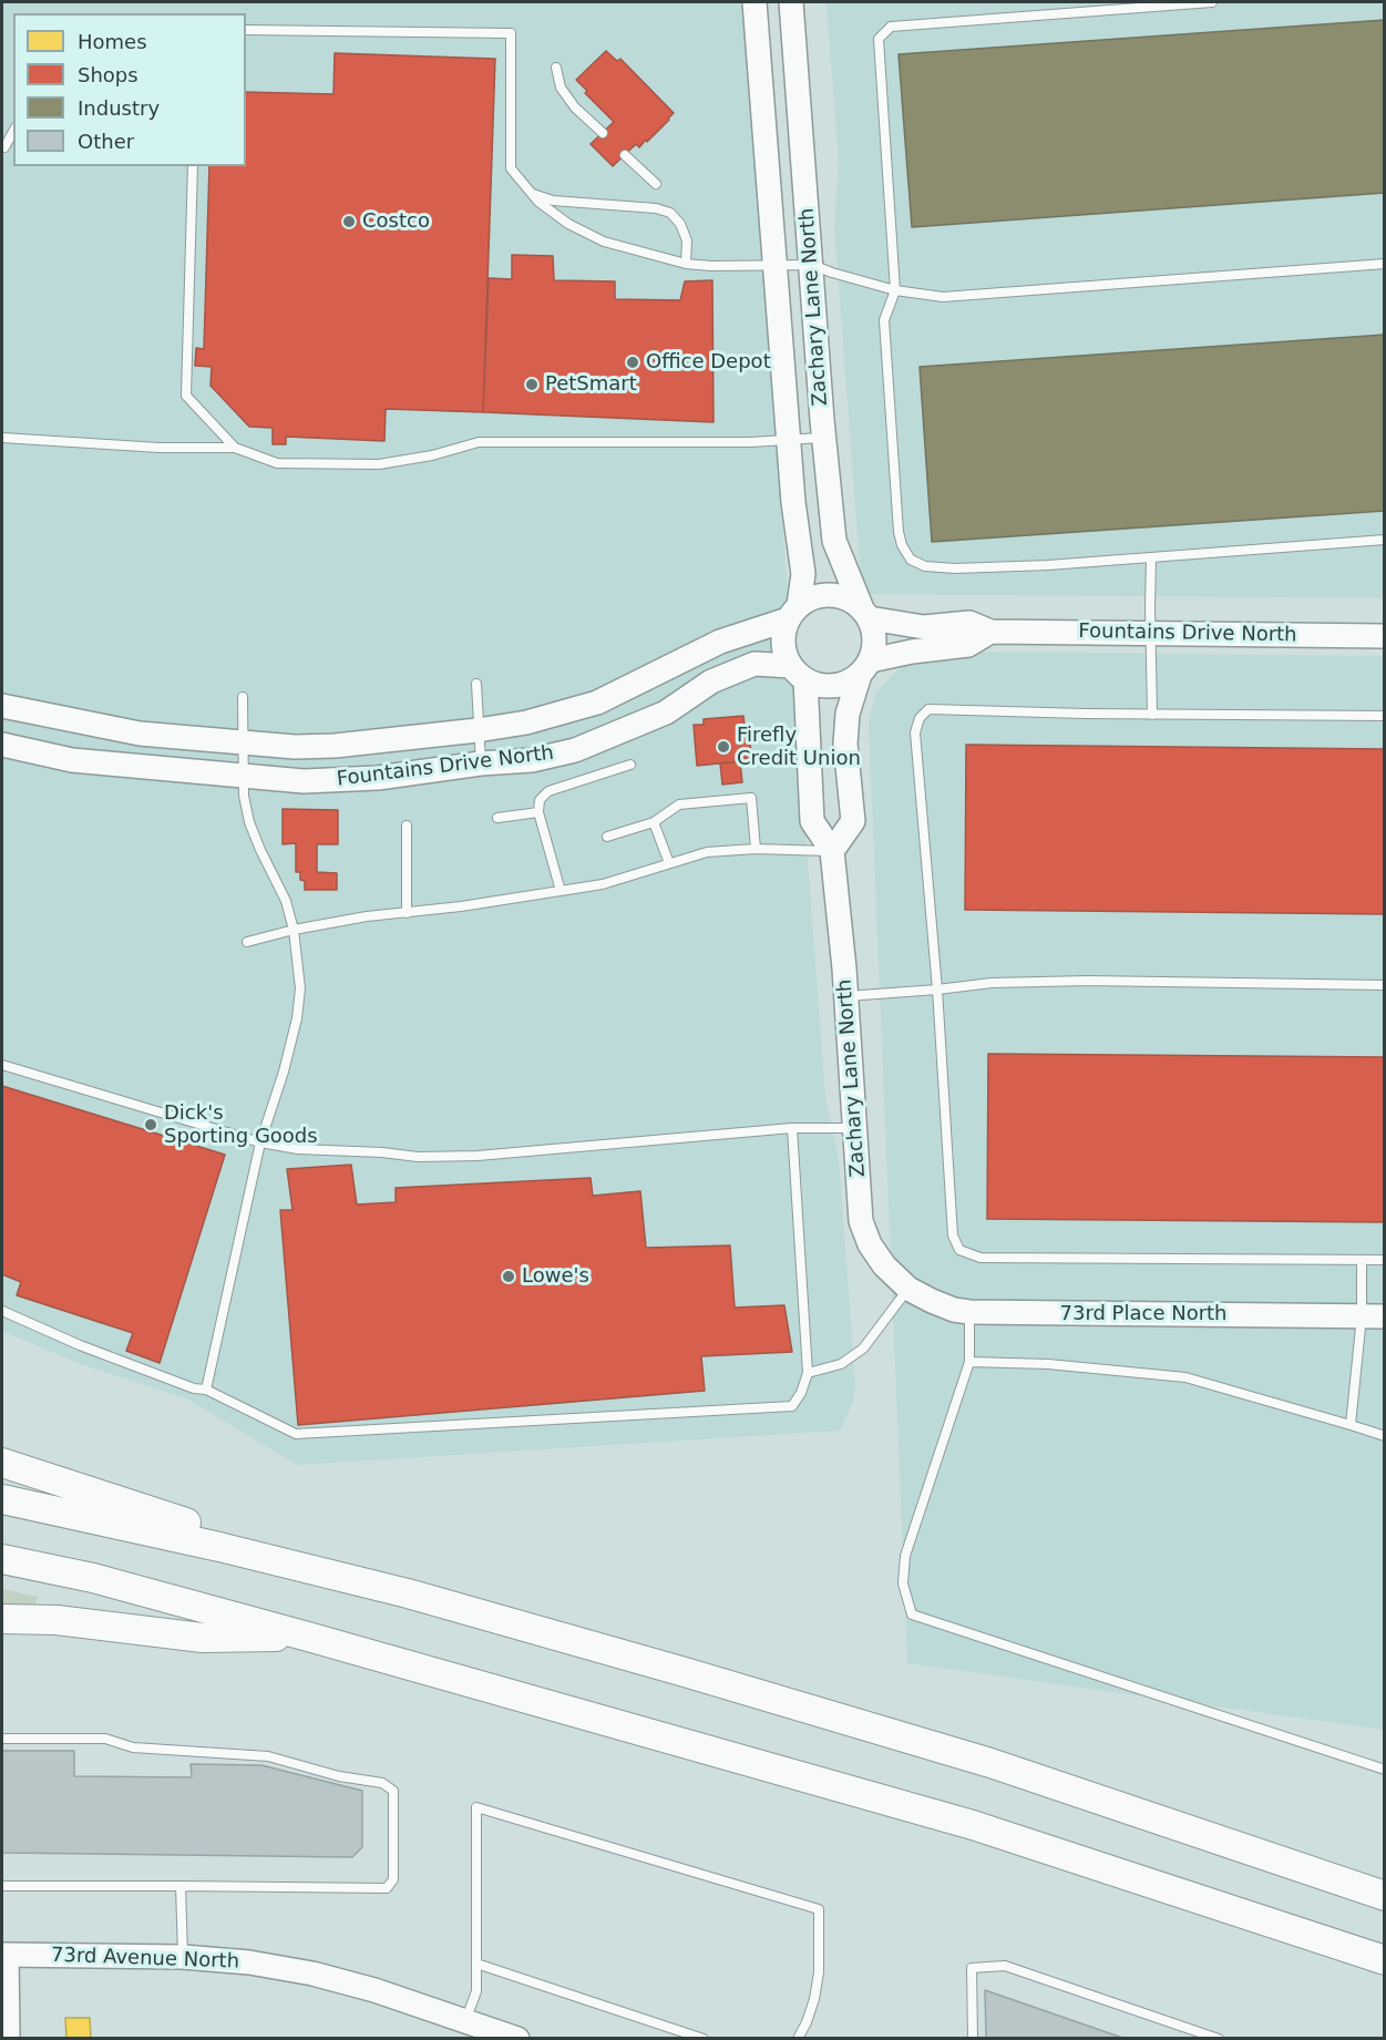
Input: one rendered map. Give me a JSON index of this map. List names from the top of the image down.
{
  "streets": {
    "street": [
      "Zachary Lane North",
      "Fountains Drive North",
      "73rd Place North",
      "73rd Avenue North"
    ]
  },
  "crossings": [
    ["Zachary Lane North", "Fountains Drive North"],
    ["Zachary Lane North", "73rd Place North"]
  ],
  "places": [
    "Costco",
    "Office Depot",
    "PetSmart",
    "Firefly Credit Union",
    "Dick's Sporting Goods",
    "Lowe's"
  ],
  "legend": [
    "Homes",
    "Shops",
    "Industry",
    "Other"
  ]
}
